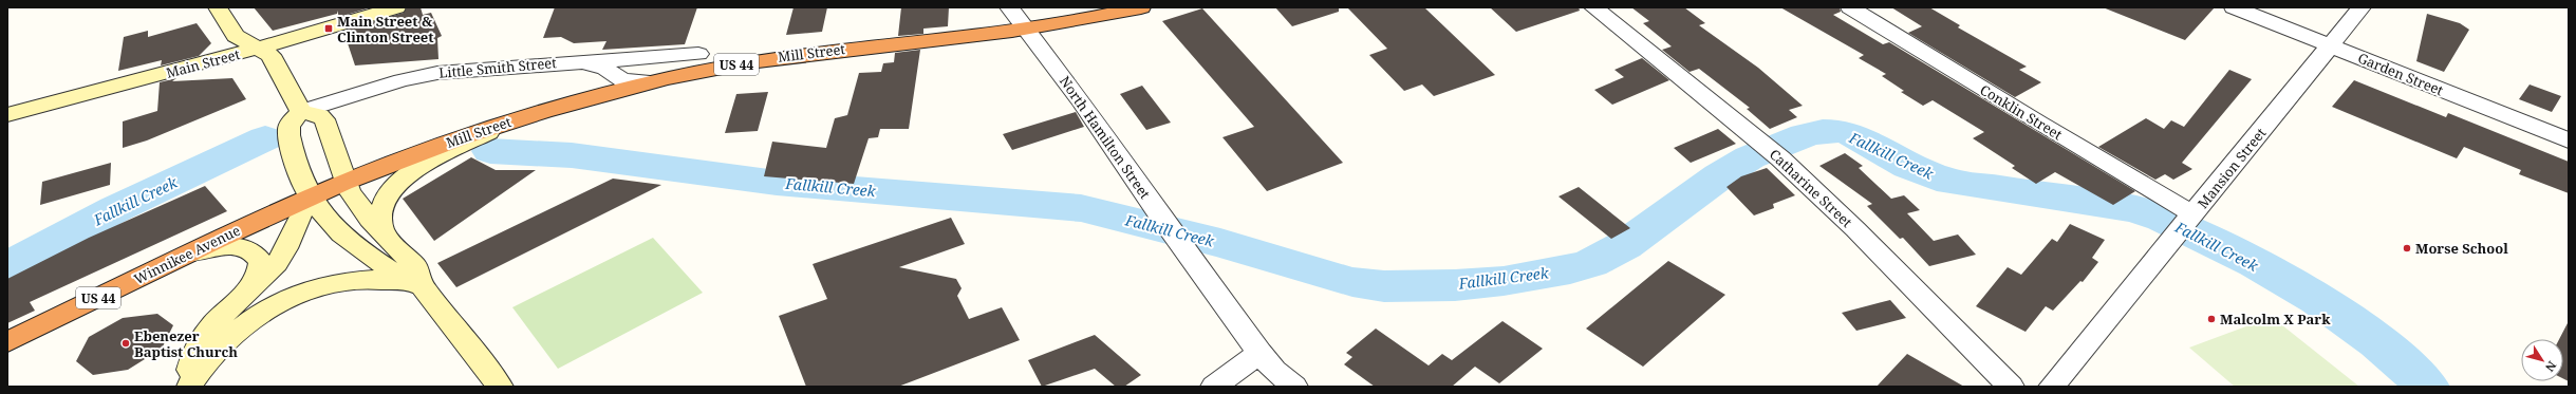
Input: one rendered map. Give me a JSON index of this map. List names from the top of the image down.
{
  "streets": {
    "highway": ["Mill Street", "US 44", "Winnikee Avenue"],
    "street": [
      "Main Street",
      "Little Smith Street",
      "Garden Street",
      "Conklin Street",
      "North Hamilton Street",
      "Mansion Street",
      "Catharine Street"
    ]
  },
  "crossings": [
    ["Mill Street", "North Hamilton Street"],
    ["Mill Street", "Winnikee Avenue"],
    ["Garden Street", "Mansion Street"],
    ["Conklin Street", "Mansion Street"]
  ],
  "water": ["Fallkill Creek"],
  "places": {
    "transit": ["Main Street & Clinton Street"],
    "other": ["Morse School", "Malcolm X Park", "Ebenezer Baptist Church"]
  },
  "north": "bottom right"
}
